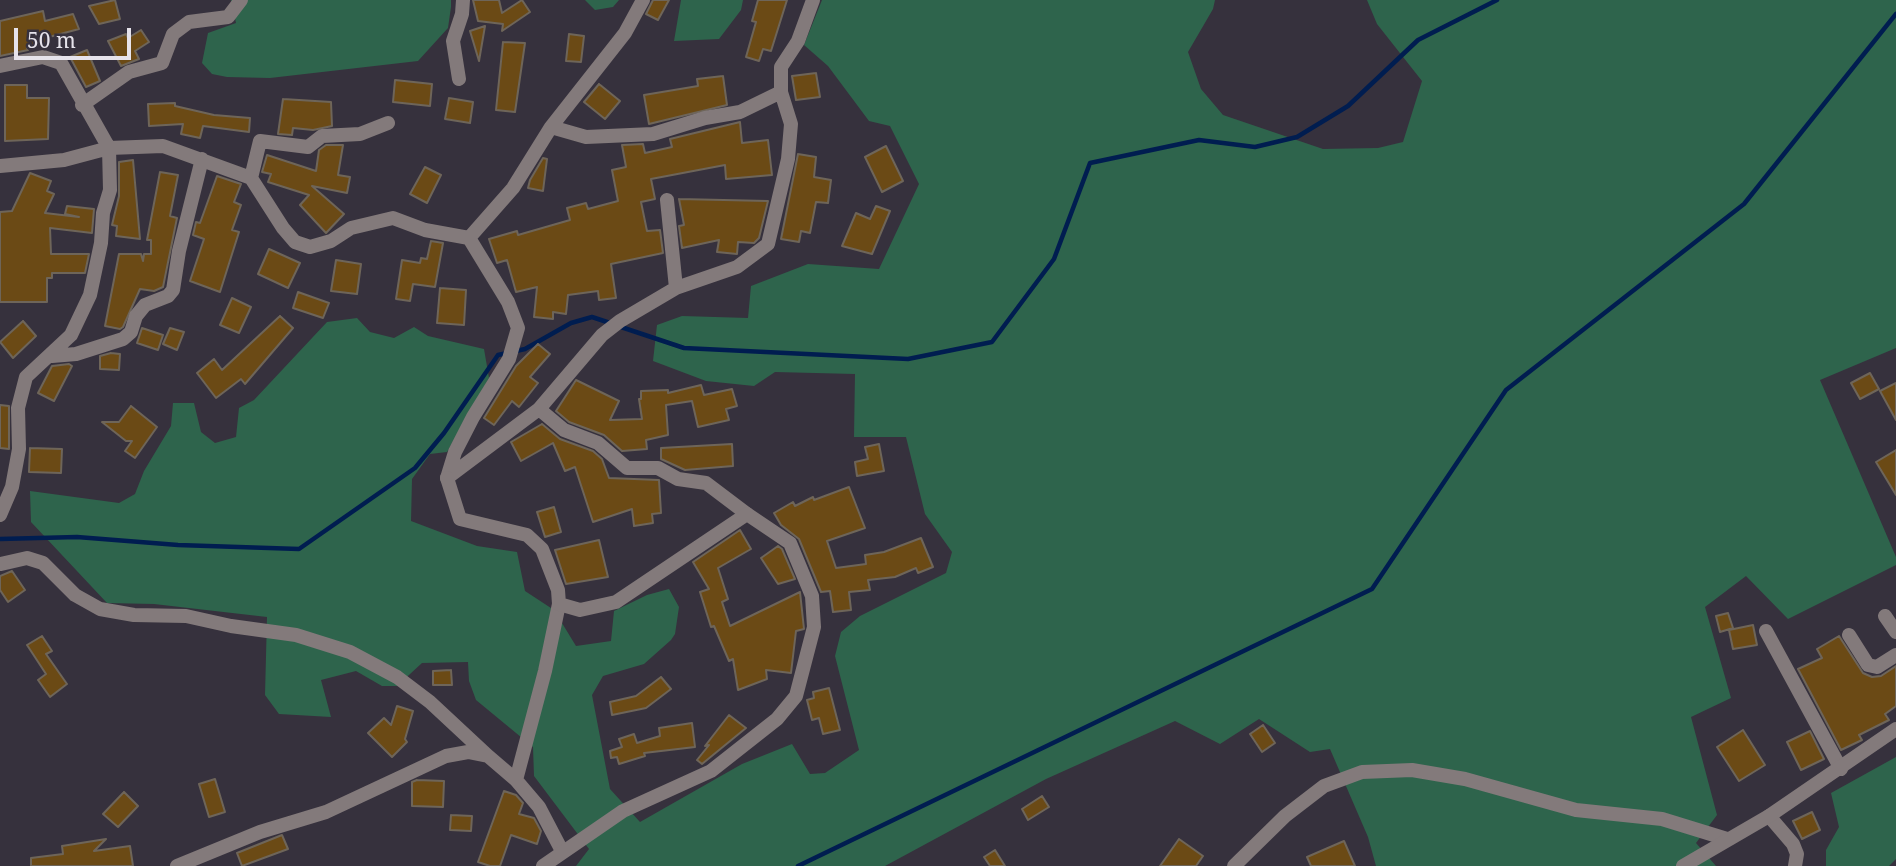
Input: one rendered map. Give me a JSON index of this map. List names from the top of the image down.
{
  "scale_bar": "50 m"
}
